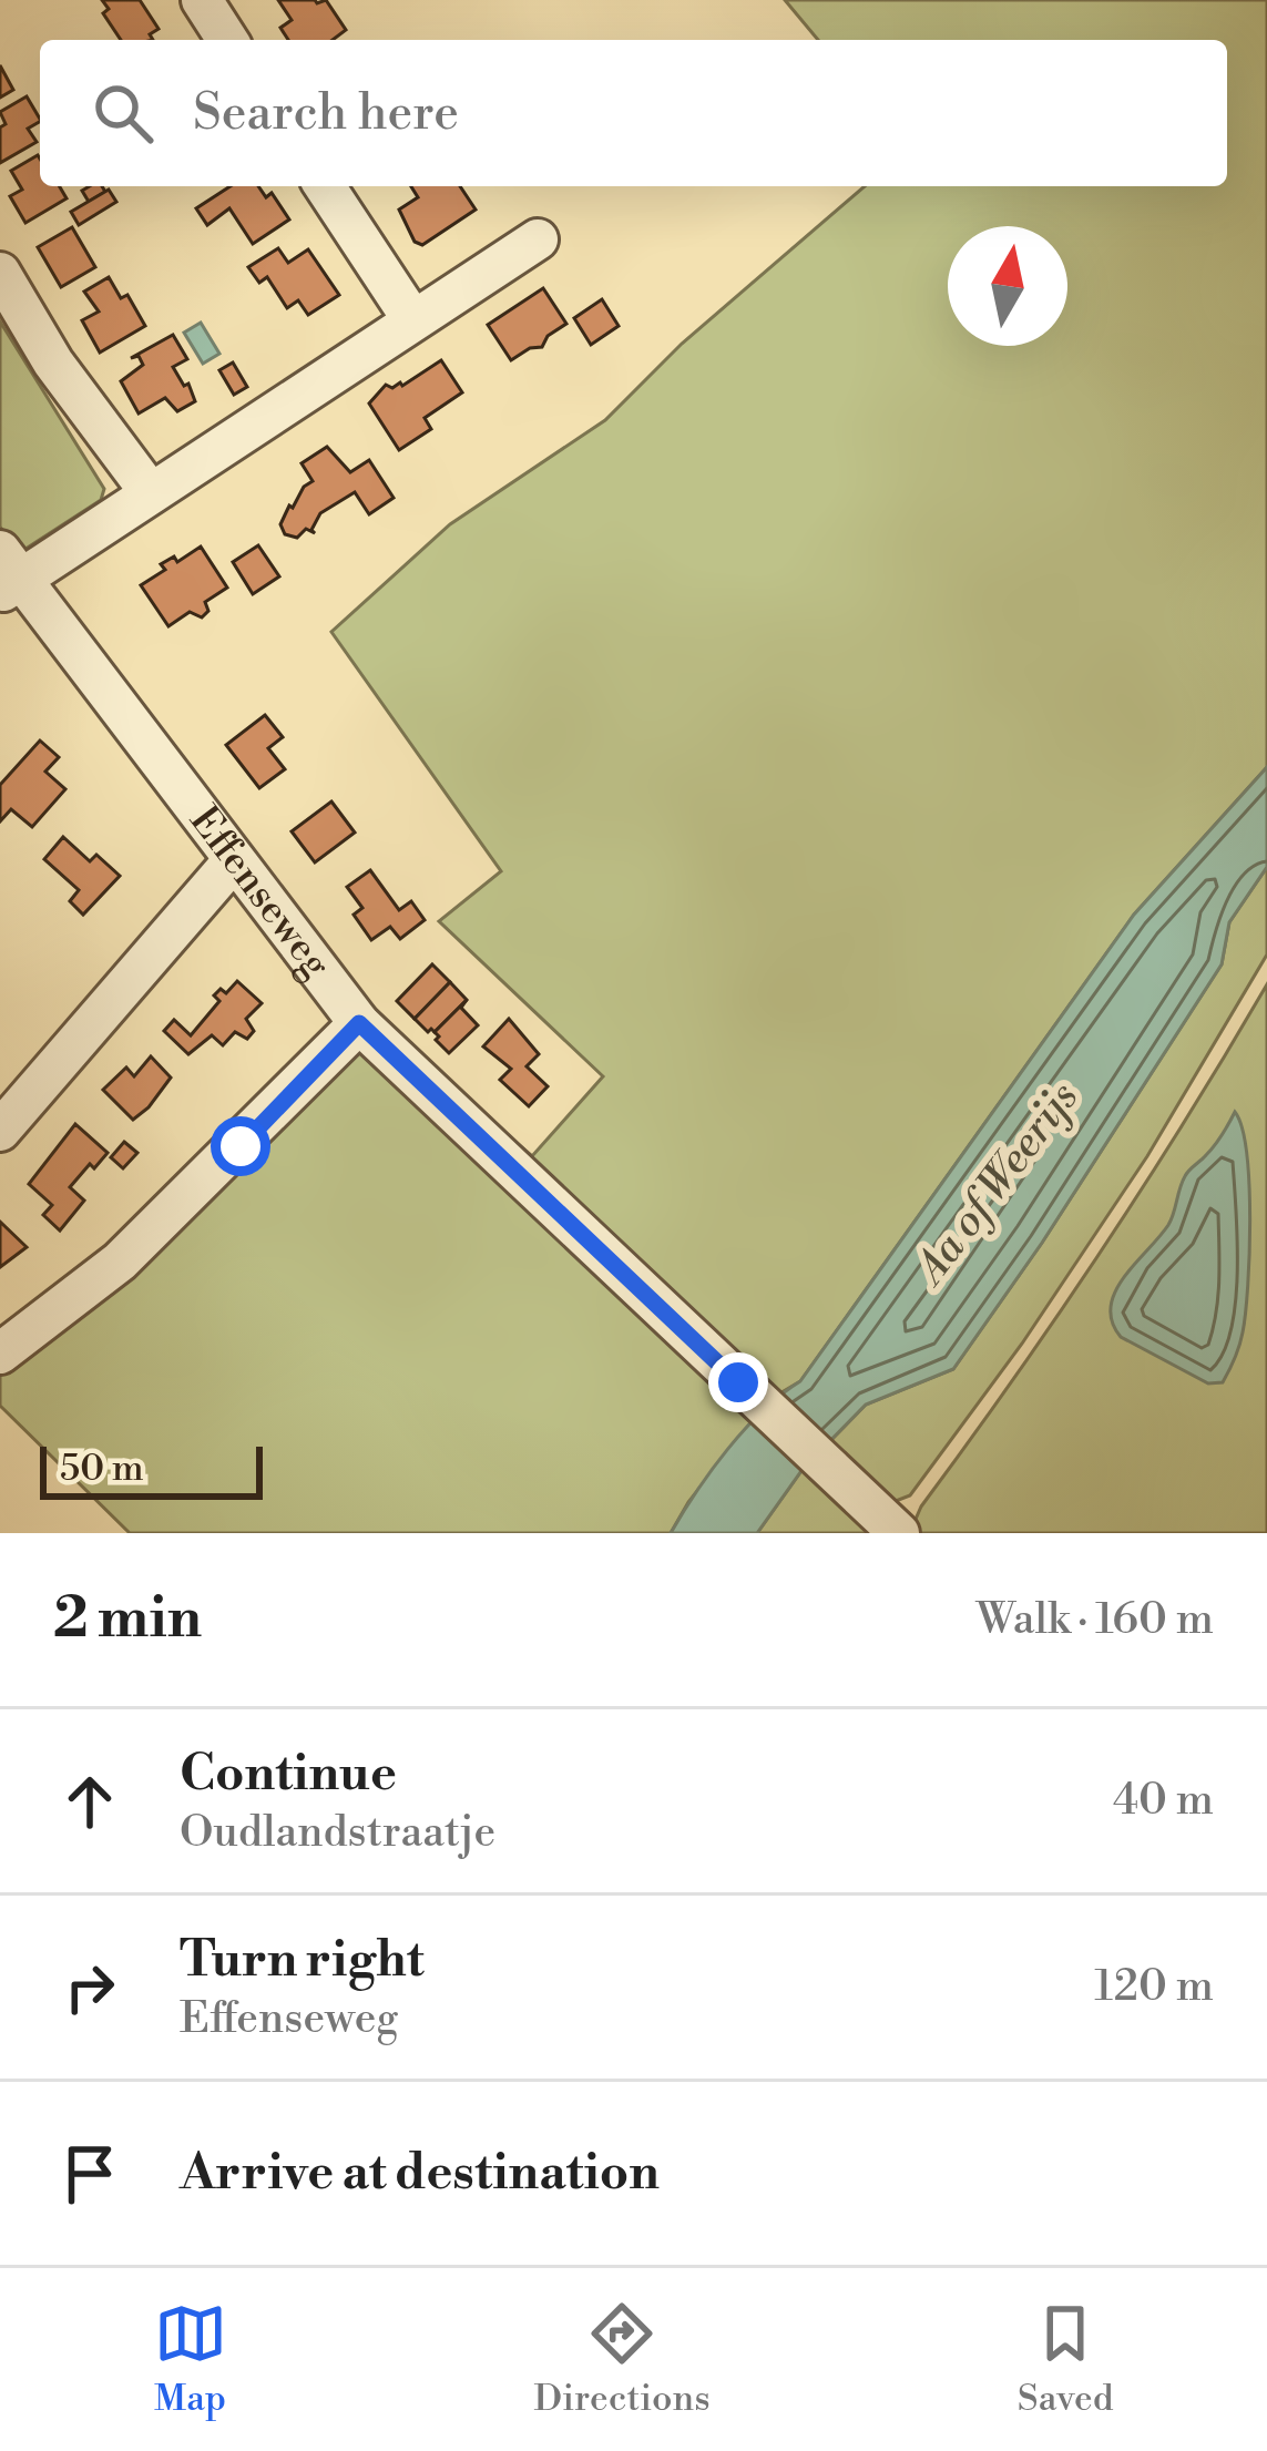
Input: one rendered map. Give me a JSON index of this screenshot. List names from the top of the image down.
{
  "streets": {
    "street": ["Effenseweg"]
  },
  "water": ["Aa of Weerijs"],
  "scale_bar": "50 m",
  "north": "top",
  "page": {
    "search": "Search here",
    "scale": "50 m",
    "heading": ["2 min", "Walk · 160 m"],
    "list": [
      ["Continue", "Oudlandstraatje", "40 m"],
      ["Turn right", "Effenseweg", "120 m"],
      "Arrive at destination"
    ],
    "nav": ["Map", "Directions", "Saved"]
  }
}
